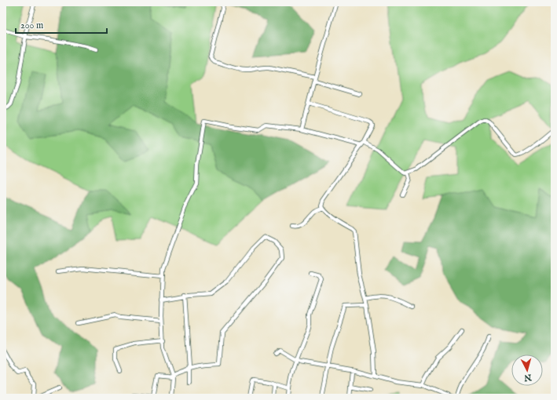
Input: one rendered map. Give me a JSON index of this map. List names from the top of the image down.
{
  "scale_bar": "200 m",
  "north": "bottom"
}
